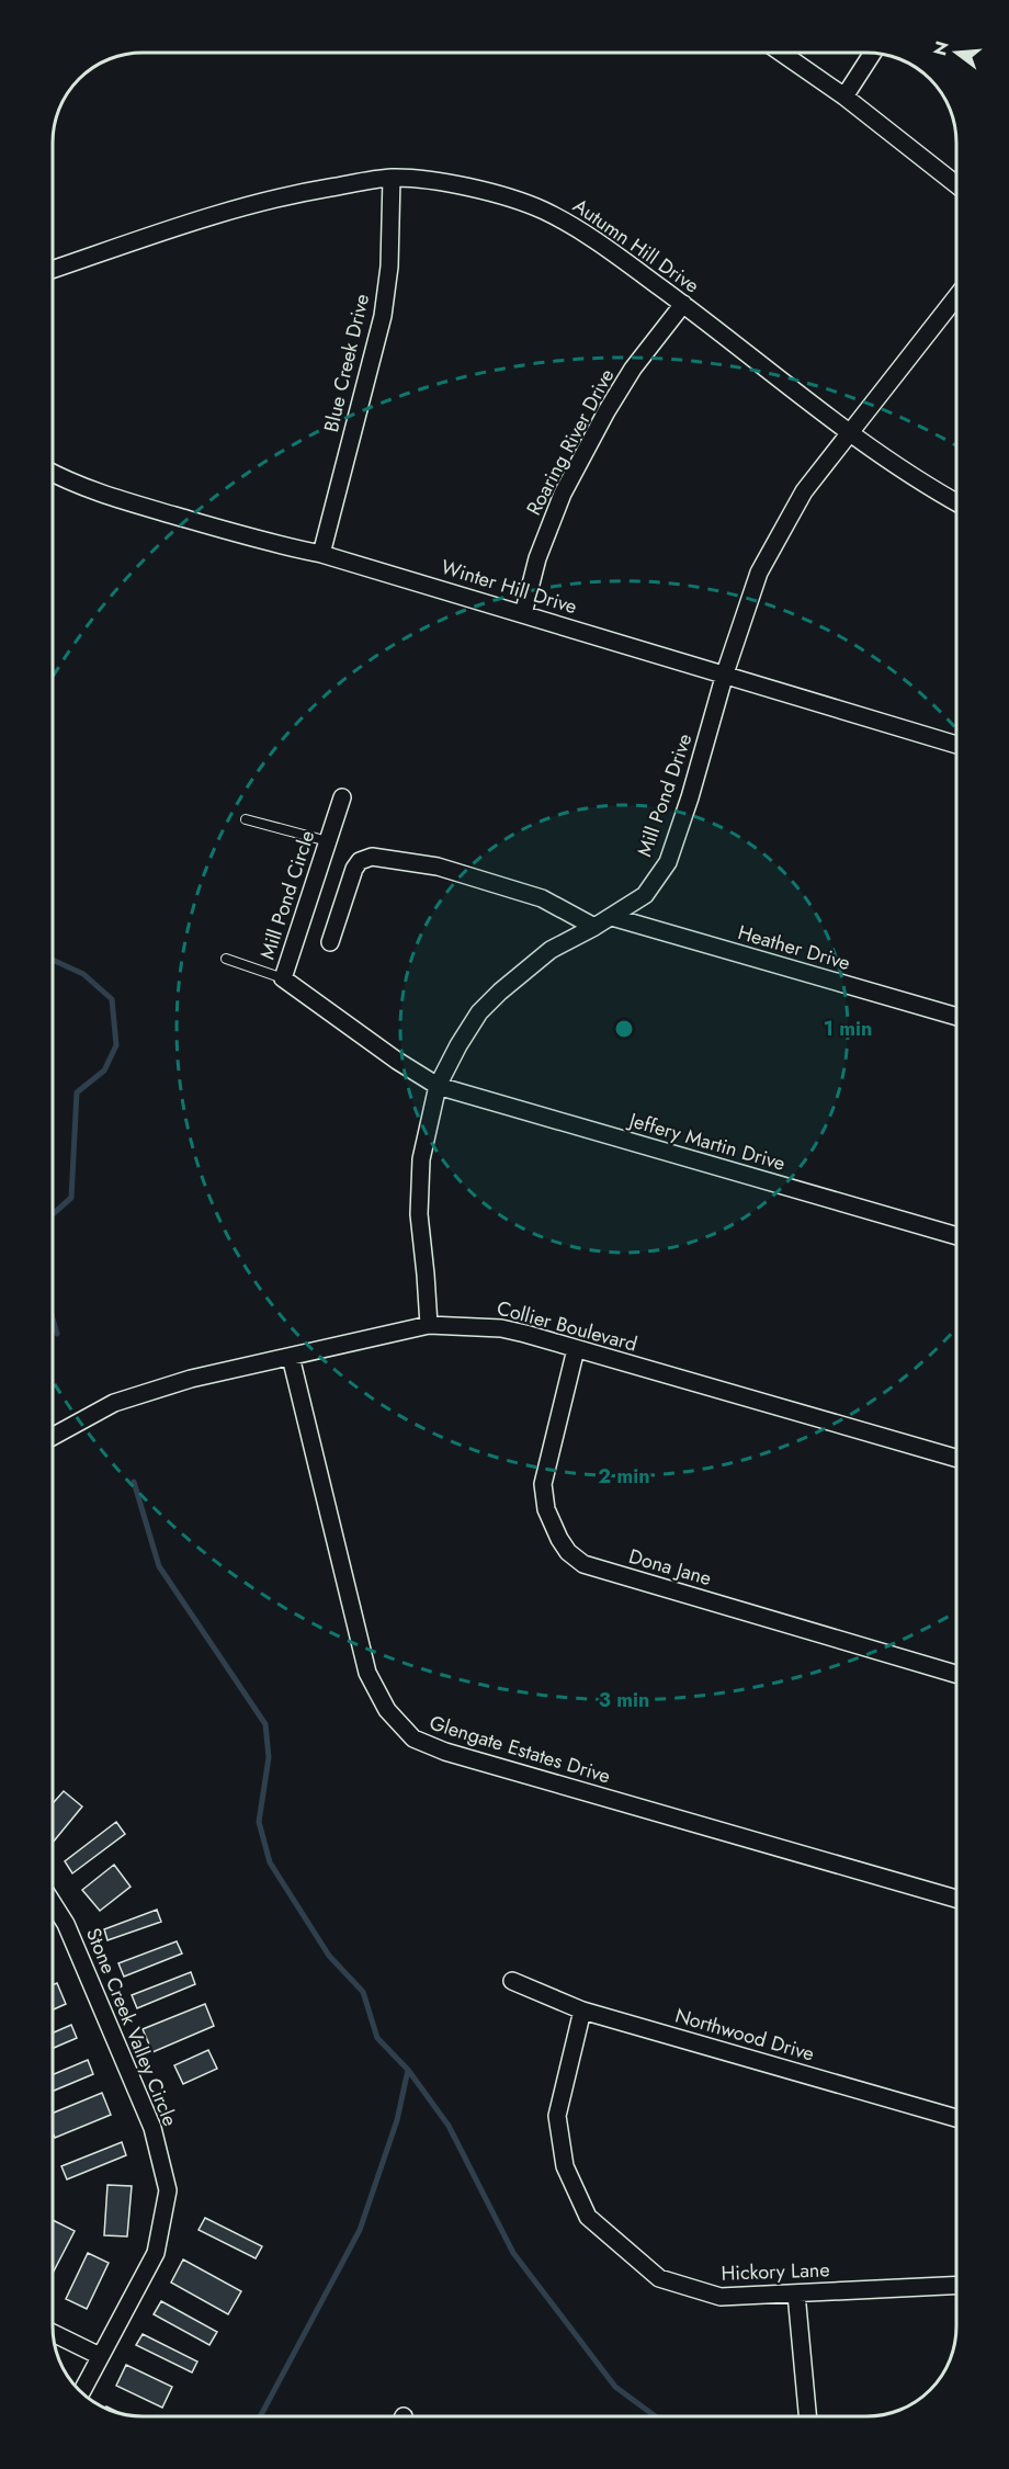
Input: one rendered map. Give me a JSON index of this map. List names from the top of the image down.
{
  "streets": {
    "street": [
      "Autumn Hill Drive",
      "Blue Creek Drive",
      "Roaring River Drive",
      "Winter Hill Drive",
      "Mill Pond Drive",
      "Mill Pond Circle",
      "Heather Drive",
      "Jeffery Martin Drive",
      "Collier Boulevard",
      "Dona Jane",
      "Glengate Estates Drive",
      "Stone Creek Valley Circle",
      "Northwood Drive",
      "Hickory Lane"
    ]
  },
  "crossings": [
    ["Autumn Hill Drive", "Blue Creek Drive"],
    ["Autumn Hill Drive", "Roaring River Drive"],
    ["Autumn Hill Drive", "Mill Pond Drive"],
    ["Blue Creek Drive", "Winter Hill Drive"],
    ["Roaring River Drive", "Winter Hill Drive"],
    ["Winter Hill Drive", "Mill Pond Drive"],
    ["Mill Pond Drive", "Mill Pond Circle"],
    ["Mill Pond Drive", "Heather Drive"],
    ["Mill Pond Drive", "Jeffery Martin Drive"],
    ["Mill Pond Drive", "Collier Boulevard"],
    ["Mill Pond Circle", "Jeffery Martin Drive"],
    ["Collier Boulevard", "Dona Jane"],
    ["Collier Boulevard", "Glengate Estates Drive"],
    ["Northwood Drive", "Hickory Lane"]
  ],
  "north": "left",
  "rings": ["1 min", "2 min", "3 min"]
}
